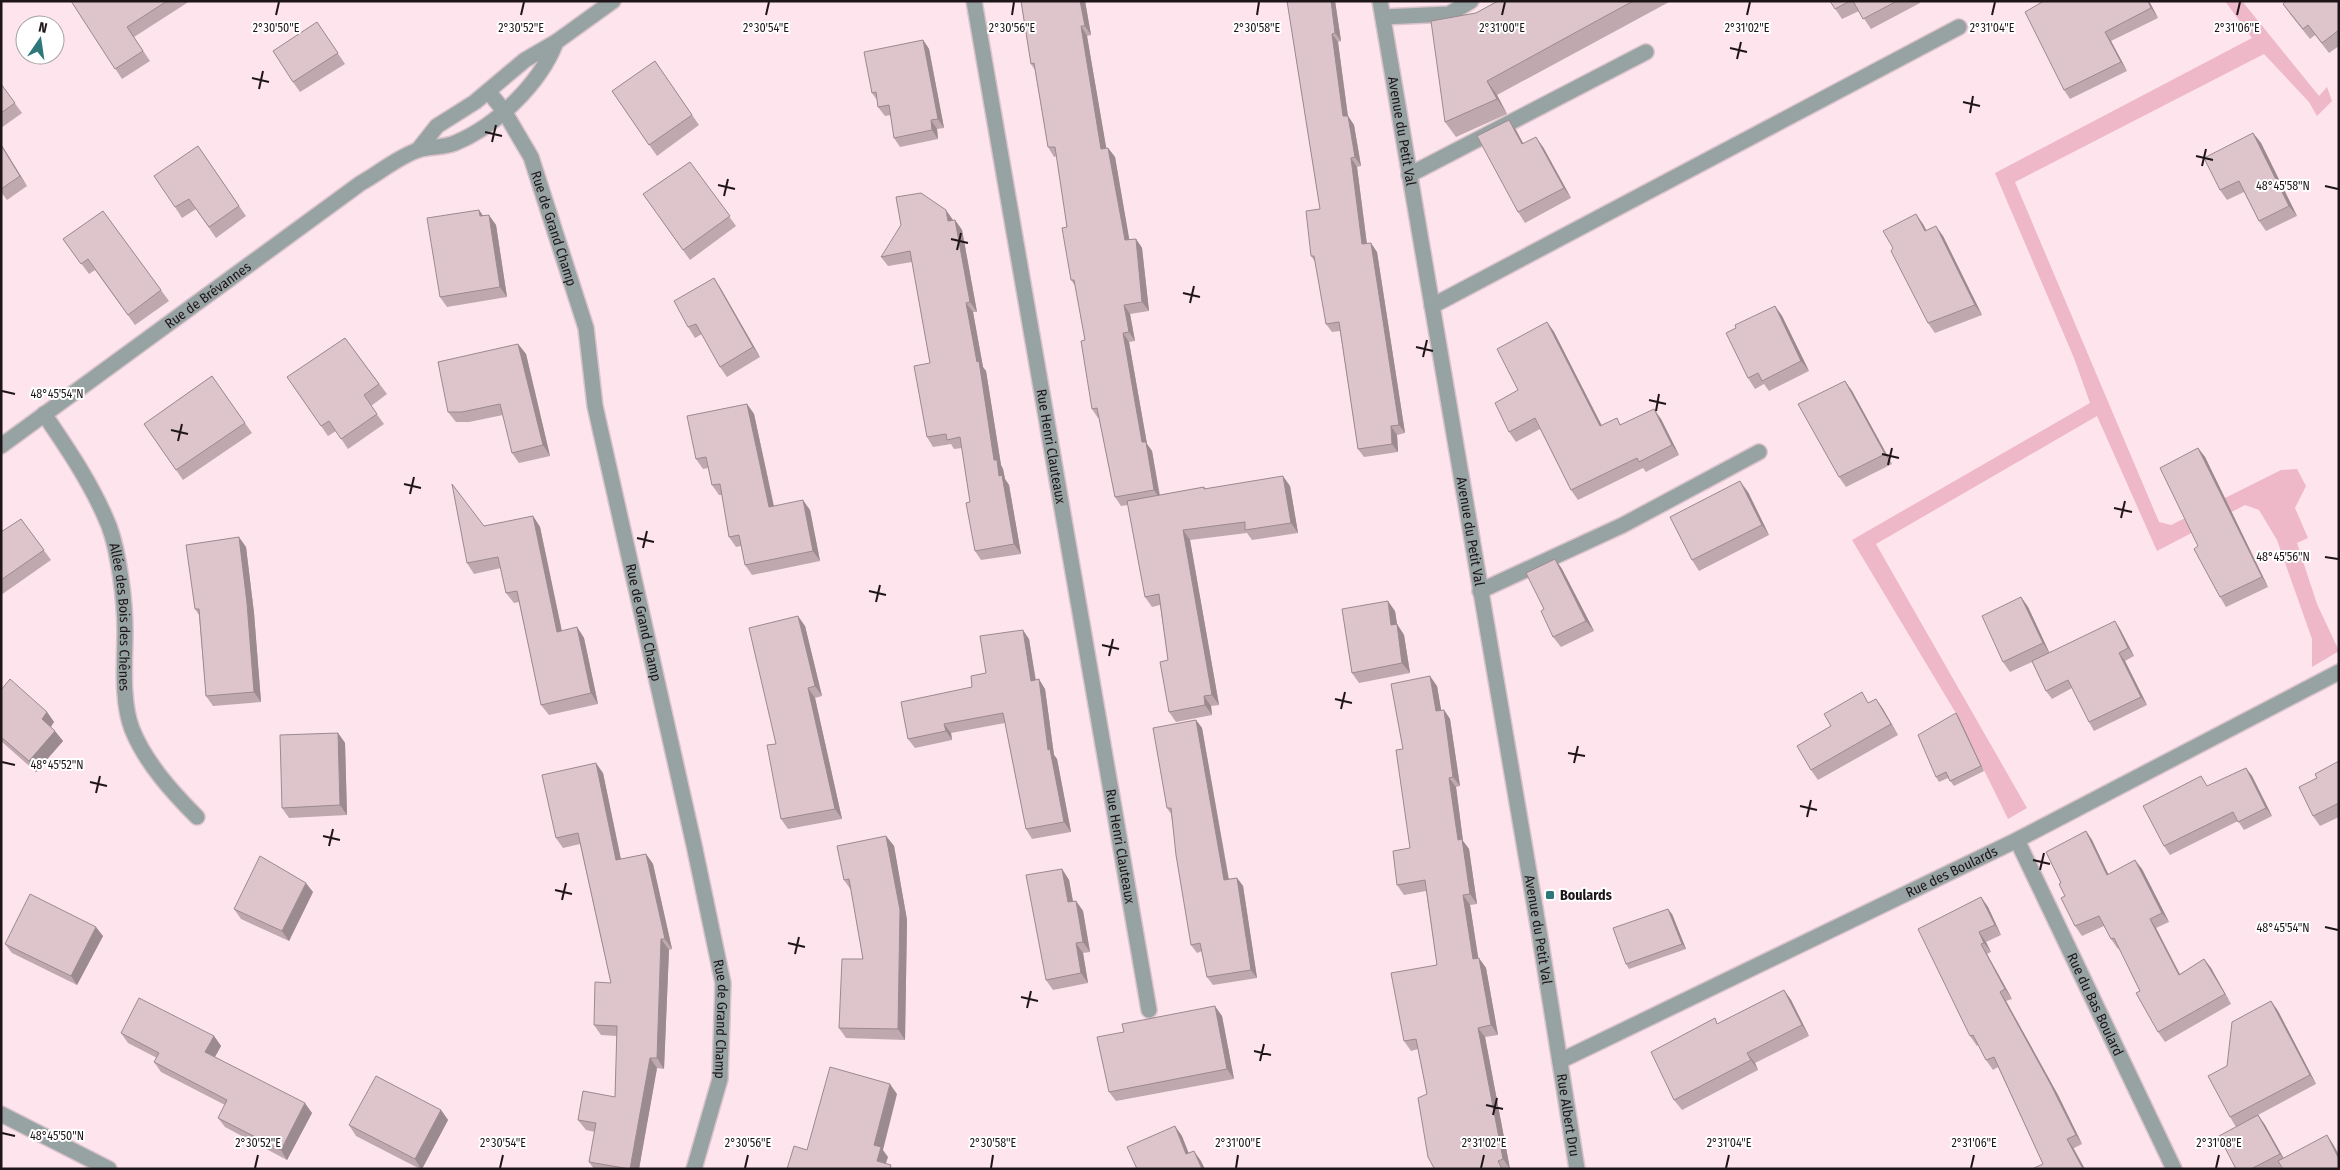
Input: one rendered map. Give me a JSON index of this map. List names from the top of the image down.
{
  "streets": {
    "street": [
      "Avenue du Petit Val",
      "Rue de Grand Champ",
      "Rue de Brévannes",
      "Rue Henri Clauteaux",
      "Allée des Bois des Chênes",
      "Rue des Boulards",
      "Rue du Bas Boulard",
      "Rue Albert Dru"
    ]
  },
  "crossings": [
    ["Avenue du Petit Val", "Rue des Boulards"],
    ["Avenue du Petit Val", "Rue Albert Dru"],
    ["Rue de Grand Champ", "Rue de Brévannes"],
    ["Rue de Brévannes", "Allée des Bois des Chênes"],
    ["Rue des Boulards", "Rue du Bas Boulard"],
    ["Rue des Boulards", "Rue Albert Dru"]
  ],
  "places": {
    "transit": ["Boulards"]
  },
  "north": "top",
  "coordinates": [
    "2°30'50\"E",
    "2°30'52\"E",
    "2°30'54\"E",
    "2°30'56\"E",
    "2°30'58\"E",
    "2°31'00\"E",
    "2°31'02\"E",
    "2°31'04\"E",
    "2°31'06\"E",
    "48°45'58\"N",
    "48°45'54\"N",
    "48°45'56\"N",
    "48°45'52\"N",
    "48°45'50\"N",
    "2°31'08\"E"
  ]
}
